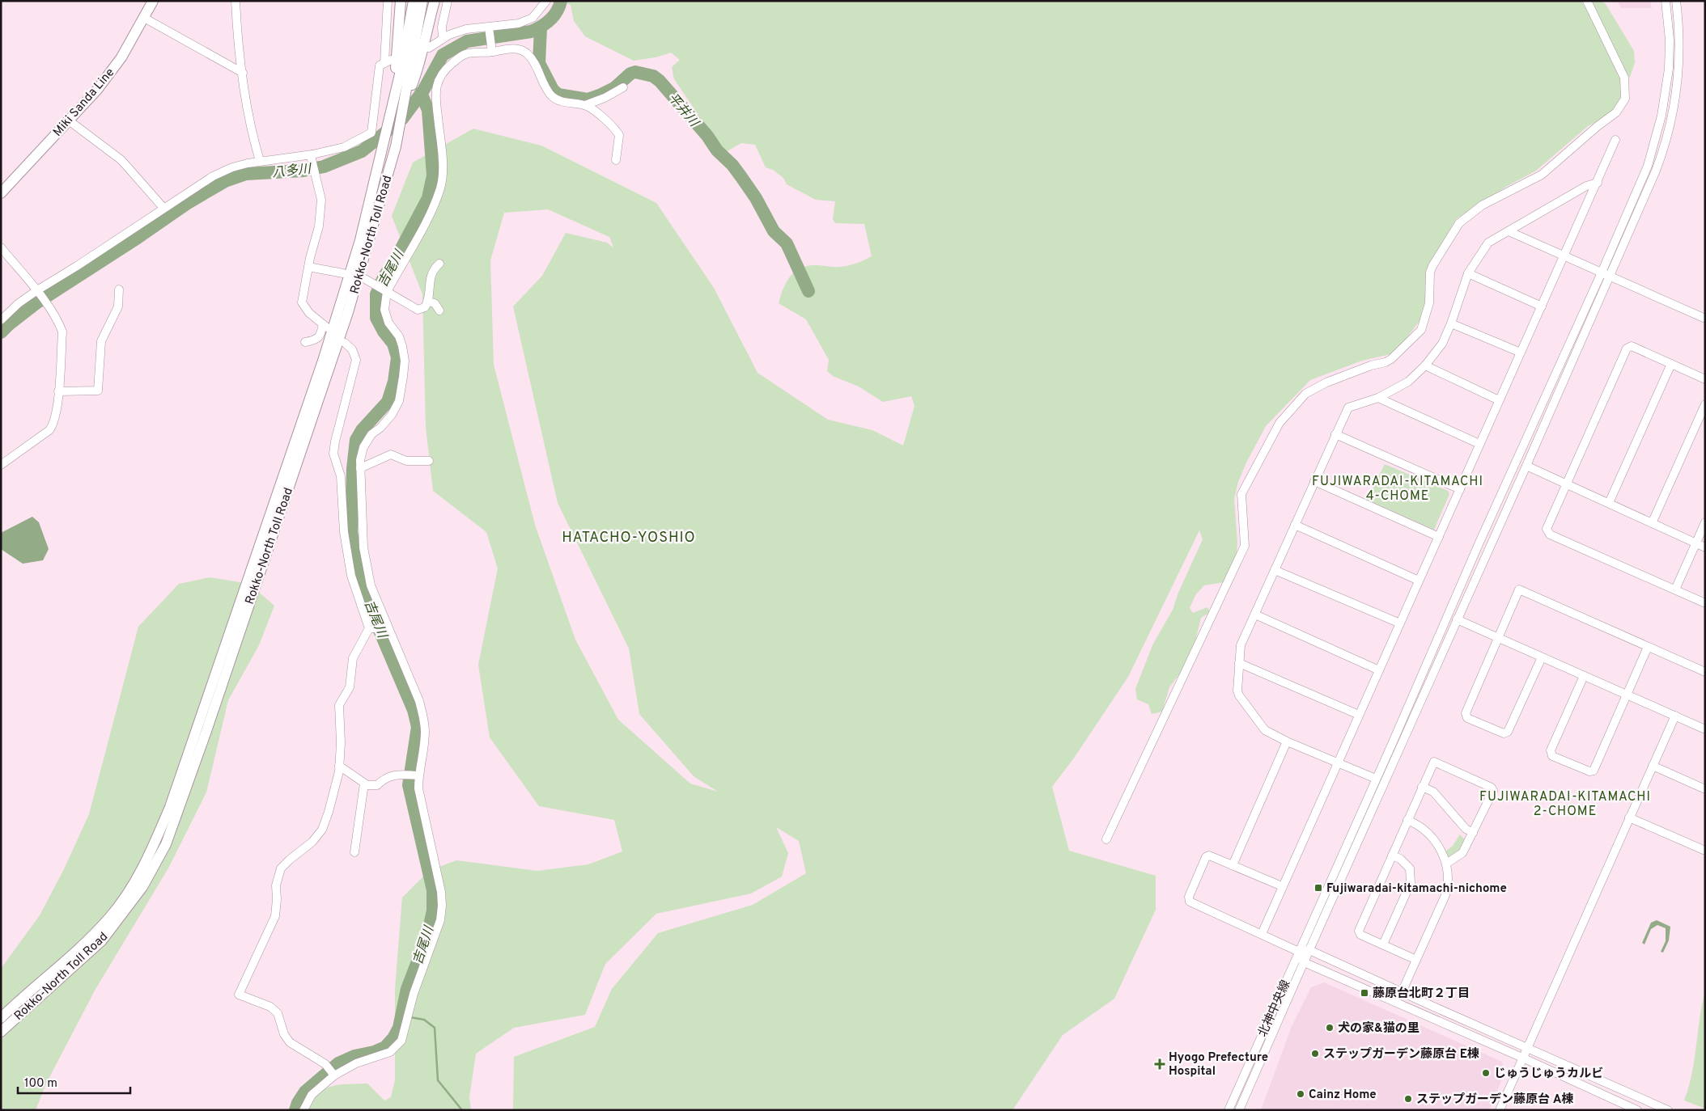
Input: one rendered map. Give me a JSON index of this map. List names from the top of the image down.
{
  "streets": {
    "main road": ["Miki Sanda Line", "Rokko-North Toll Road"],
    "street": ["北神中央線"]
  },
  "districts": ["FUJIWARADAI-KITAMACHI 4-CHOME", "HATACHO-YOSHIO", "FUJIWARADAI-KITAMACHI 2-CHOME"],
  "water": ["平井川", "八多川", "吉尾川"],
  "places": {
    "transit": ["Fujiwaradai-kitamachi-nichome", "藤原台北町２丁目"],
    "other": [
      "犬の家&猫の里",
      "ステップガーデン藤原台 E棟",
      "じゅうじゅうカルビ",
      "Cainz Home",
      "ステップガーデン藤原台 A棟"
    ],
    "health": ["Hyogo Prefecture Hospital"]
  },
  "scale_bar": "100 m"
}
